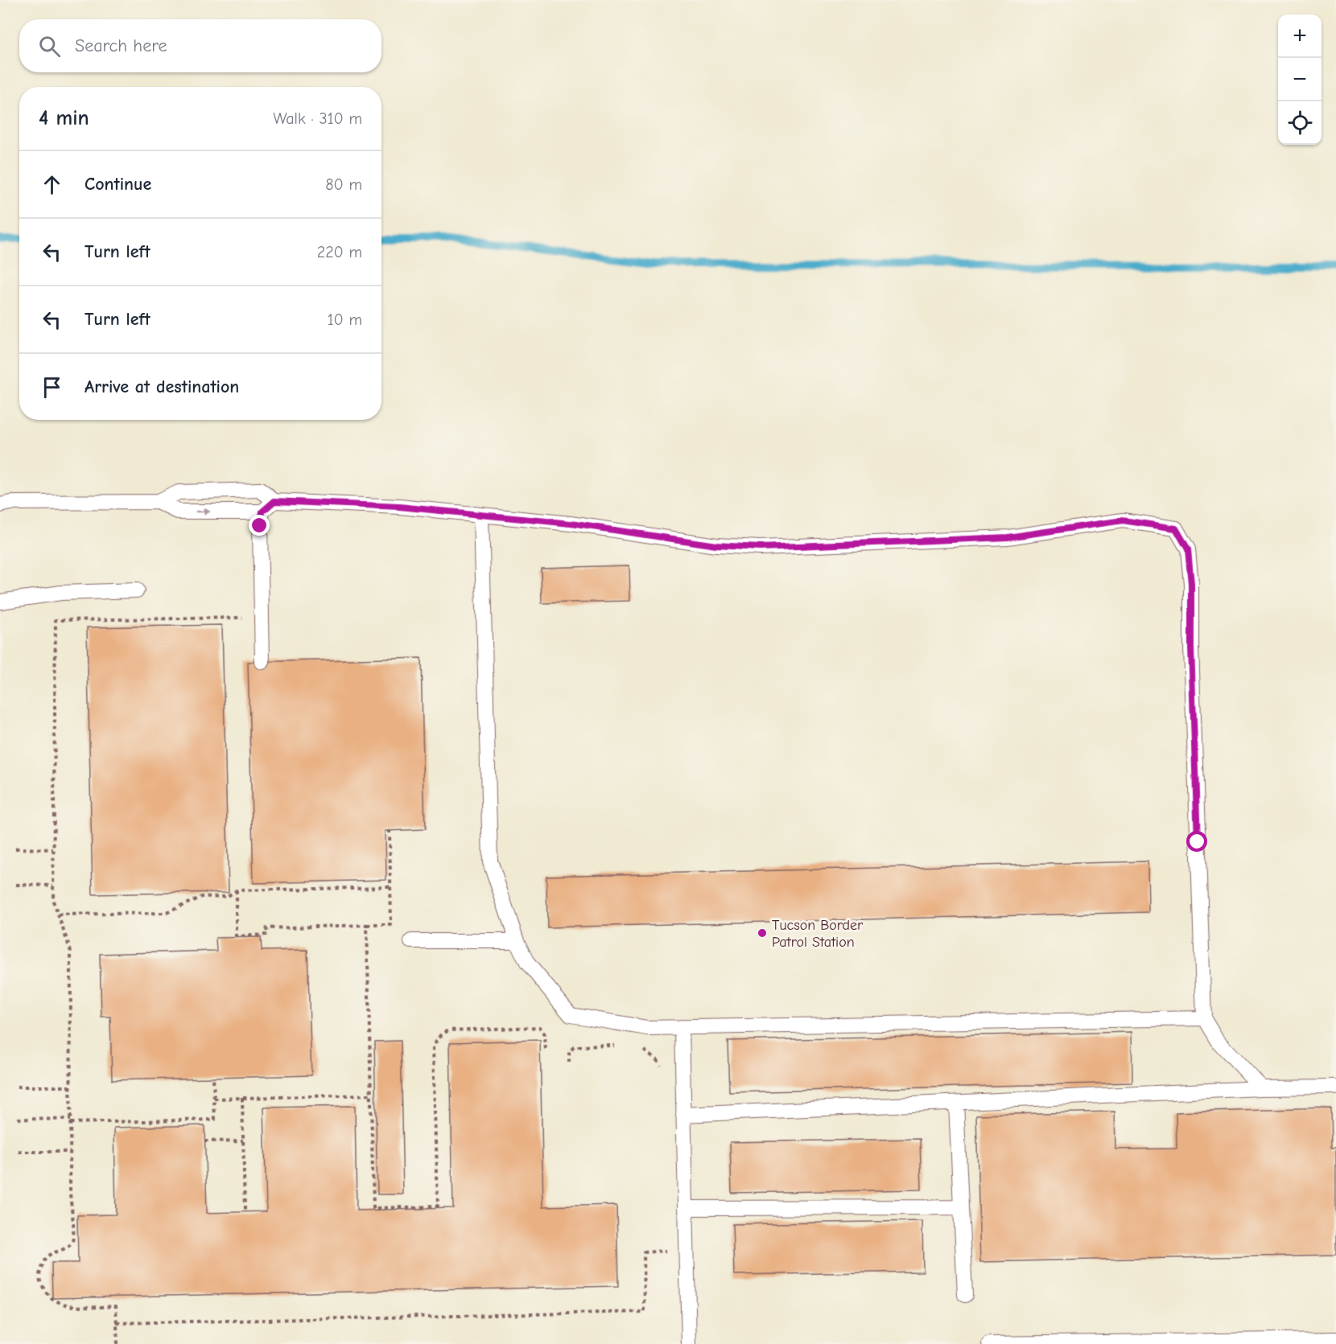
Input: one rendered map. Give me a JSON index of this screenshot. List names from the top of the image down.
{
  "places": ["Tucson Border Patrol Station"],
  "page": {
    "map_buttons": ["+", "−"],
    "search": "Search here",
    "heading": ["4 min", "Walk · 310 m"],
    "list": [
      ["Continue", "80 m"],
      ["Turn left", "220 m"],
      ["Turn left", "10 m"],
      "Arrive at destination"
    ]
  }
}
